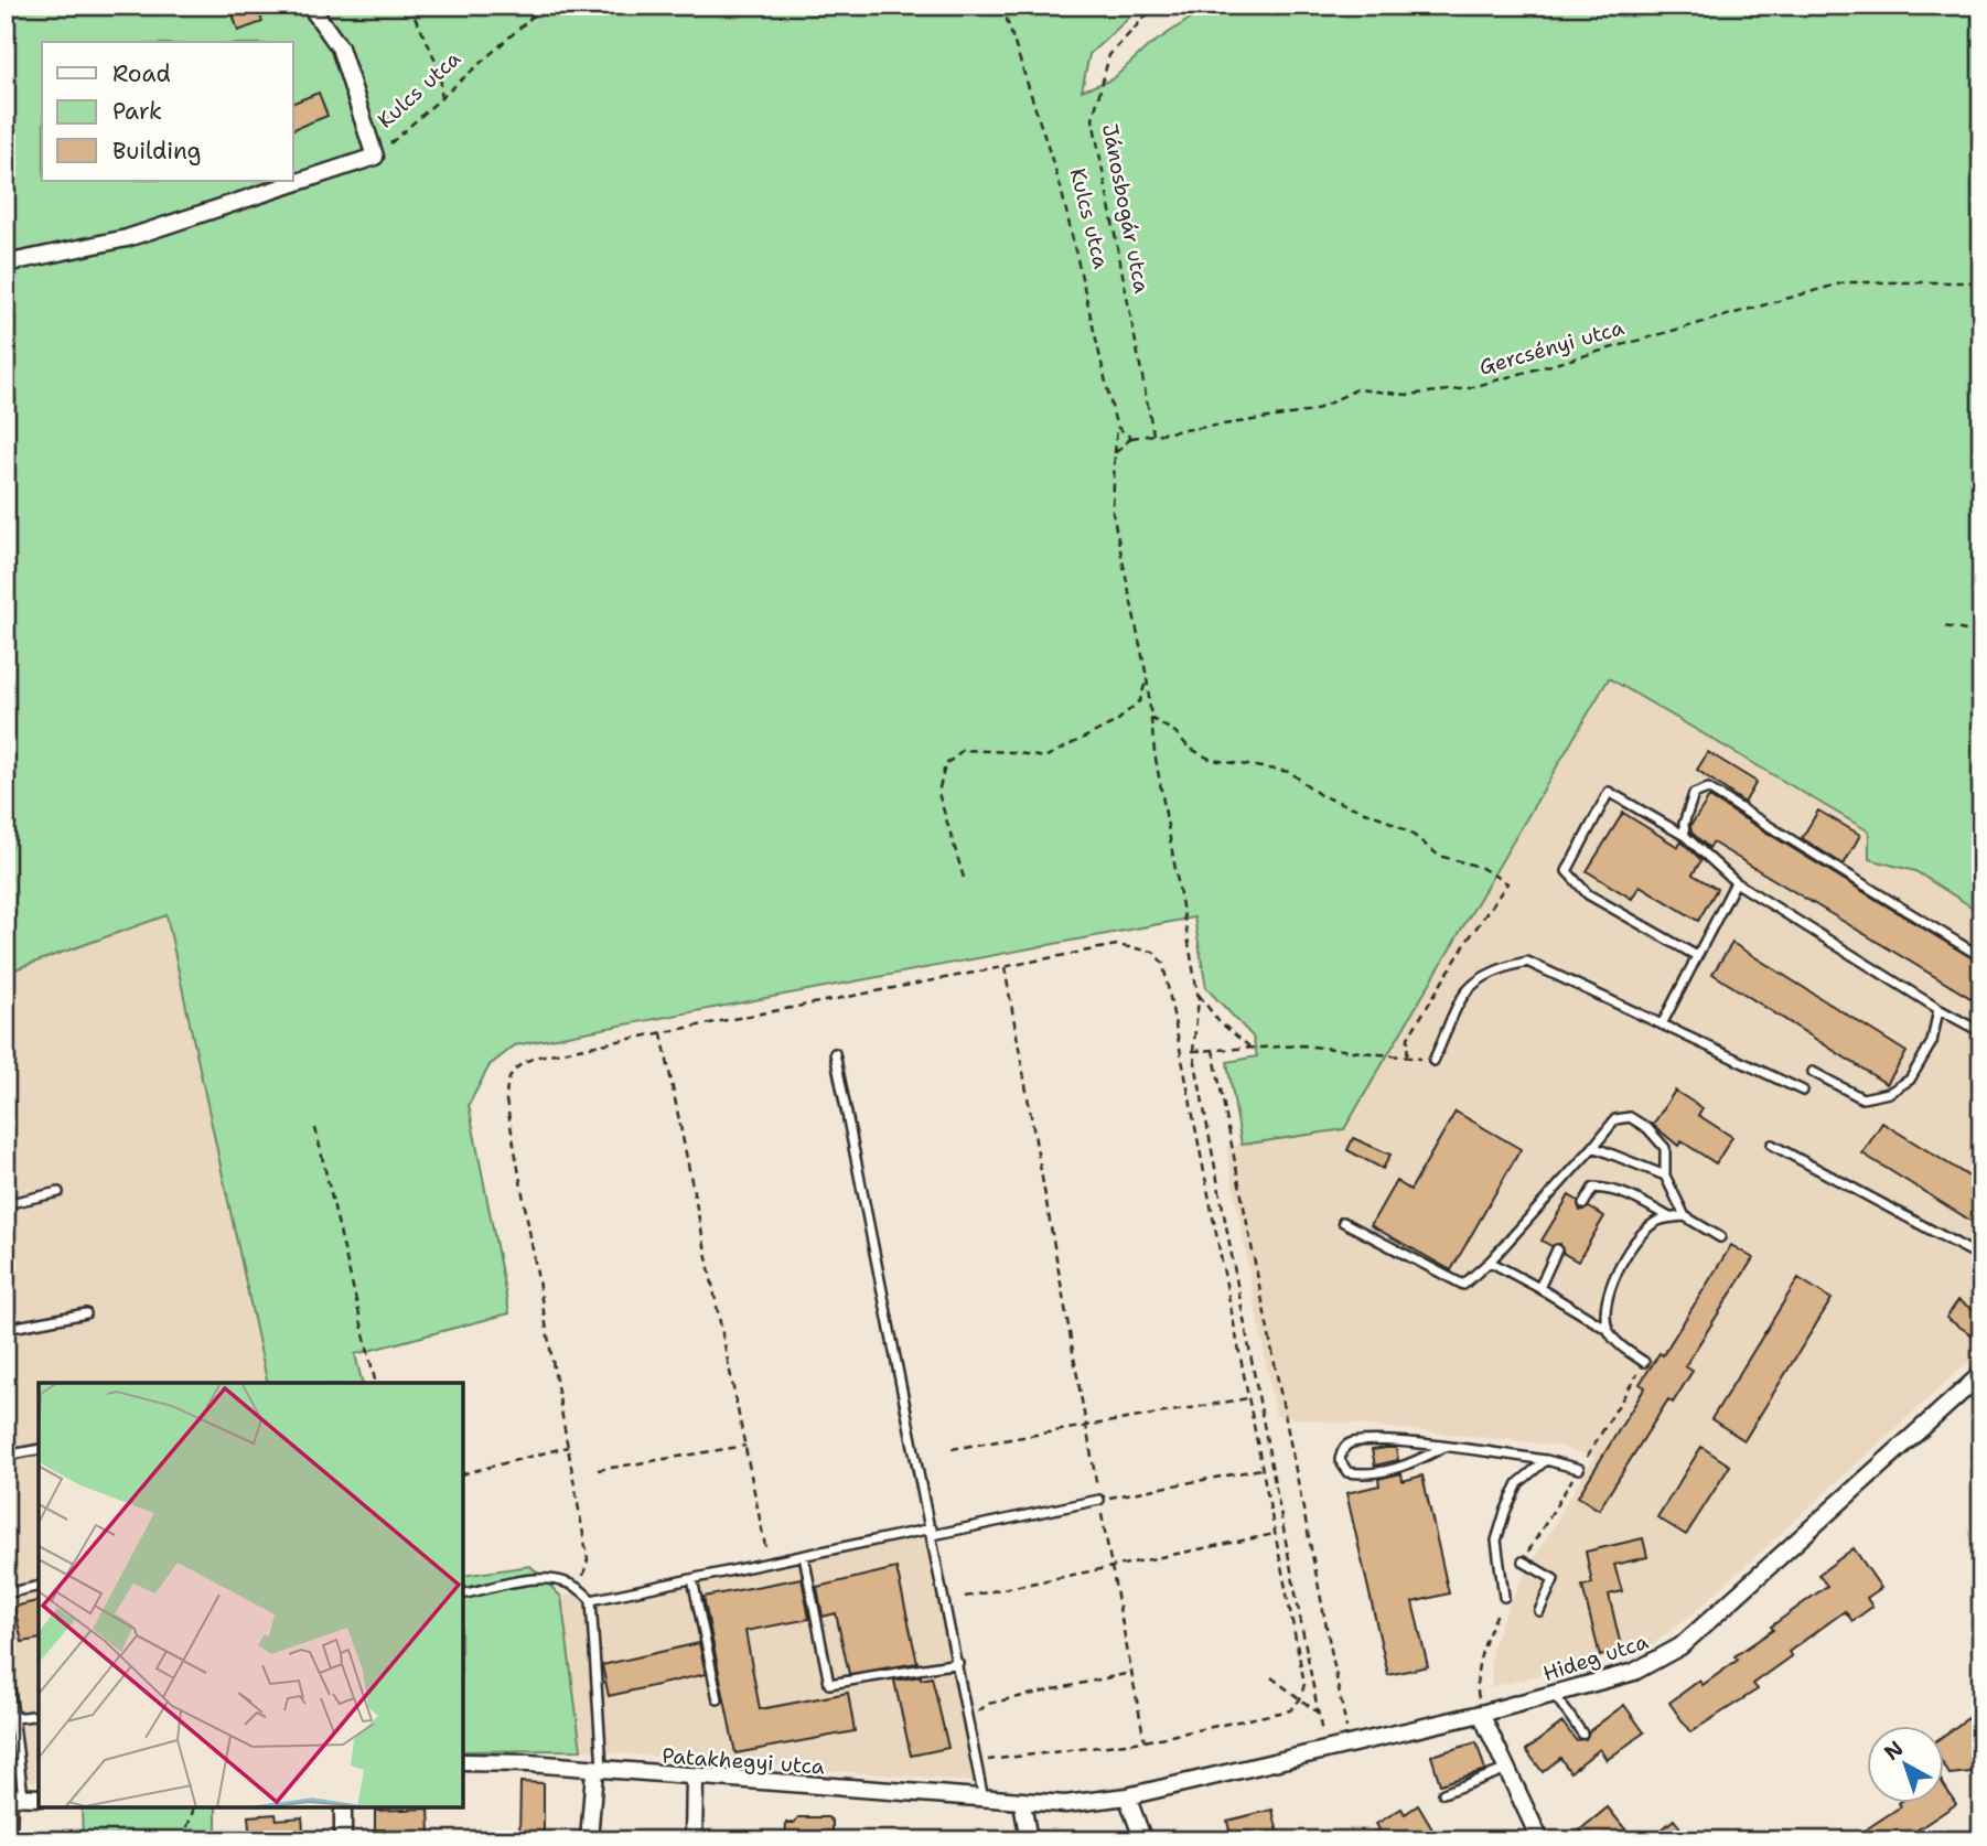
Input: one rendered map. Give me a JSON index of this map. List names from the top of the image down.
{
  "streets": {
    "street": ["Kulcs utca", "Hideg utca", "Patakhegyi utca"],
    "path": ["Jánosbogár utca", "Gercsényi utca"]
  },
  "crossings": [
    ["Jánosbogár utca", "Gercsényi utca"],
    ["Hideg utca", "Patakhegyi utca"]
  ],
  "legend": ["Road", "Park", "Building"],
  "north": "top left"
}
